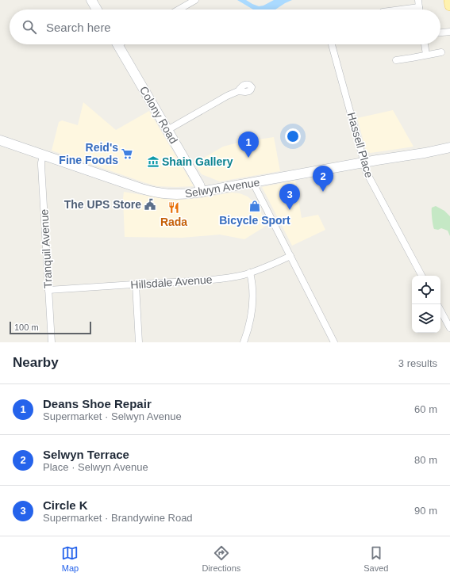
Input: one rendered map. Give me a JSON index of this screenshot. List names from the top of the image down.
{
  "streets": {
    "street": [
      "Colony Road",
      "Hassell Place",
      "Selwyn Avenue",
      "Tranquil Avenue",
      "Hillsdale Avenue"
    ]
  },
  "crossings": [
    ["Colony Road", "Selwyn Avenue"],
    ["Hassell Place", "Selwyn Avenue"],
    ["Selwyn Avenue", "Tranquil Avenue"],
    ["Tranquil Avenue", "Hillsdale Avenue"]
  ],
  "places": {
    "supermarket": ["Reid's Fine Foods"],
    "museum": ["Shain Gallery"],
    "public building": ["The UPS Store"],
    "shop": ["Bicycle Sport"],
    "restaurant": ["Rada"]
  },
  "scale_bar": "100 m",
  "page": {
    "search": "Search here",
    "pins": ["1", "2", "3"],
    "scale": "100 m",
    "heading": ["Nearby", "3 results"],
    "list": [
      {
        "mark": "1",
        "name": "Deans Shoe Repair",
        "note": "Supermarket · Selwyn Avenue",
        "value": "60 m"
      },
      {
        "mark": "2",
        "name": "Selwyn Terrace",
        "note": "Place · Selwyn Avenue",
        "value": "80 m"
      },
      {
        "mark": "3",
        "name": "Circle K",
        "note": "Supermarket · Brandywine Road",
        "value": "90 m"
      }
    ],
    "nav": ["Map", "Directions", "Saved"]
  }
}
